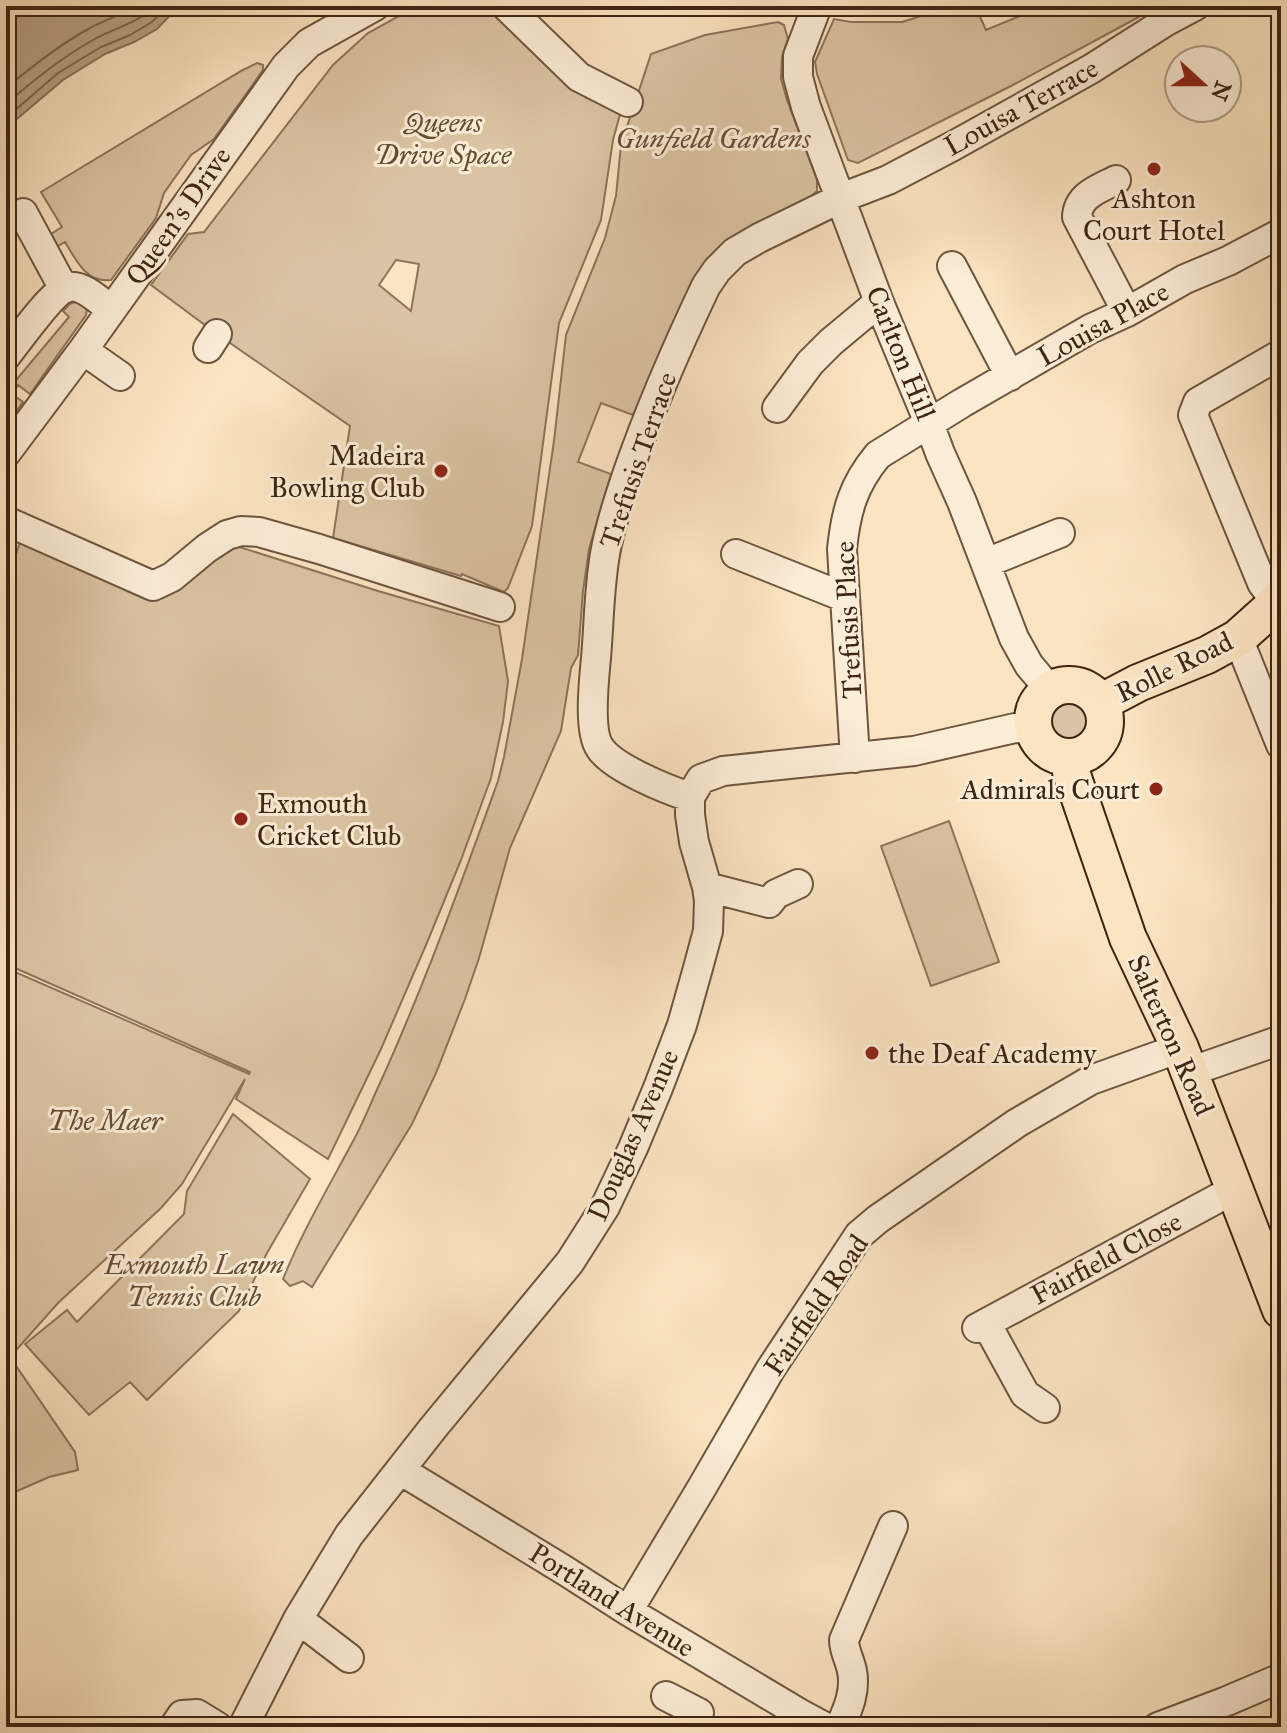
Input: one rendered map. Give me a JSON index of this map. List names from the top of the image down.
{
  "streets": {
    "main road": ["Rolle Road", "Salterton Road"],
    "street": [
      "Louisa Terrace",
      "Queen's Drive",
      "Louisa Place",
      "Carlton Hill",
      "Trefusis Terrace",
      "Trefusis Place",
      "Douglas Avenue",
      "Fairfield Close",
      "Fairfield Road",
      "Portland Avenue"
    ]
  },
  "crossings": [
    ["Louisa Terrace", "Carlton Hill"],
    ["Louisa Terrace", "Trefusis Terrace"],
    ["Louisa Place", "Carlton Hill"],
    ["Louisa Place", "Trefusis Place"],
    ["Carlton Hill", "Trefusis Terrace"],
    ["Carlton Hill", "Trefusis Place"],
    ["Carlton Hill", "Rolle Road"],
    ["Carlton Hill", "Salterton Road"],
    ["Trefusis Terrace", "Douglas Avenue"],
    ["Rolle Road", "Salterton Road"],
    ["Salterton Road", "Fairfield Close"],
    ["Salterton Road", "Fairfield Road"],
    ["Douglas Avenue", "Portland Avenue"],
    ["Fairfield Road", "Portland Avenue"]
  ],
  "parks": [
    "Queens Drive Space",
    "Gunfield Gardens",
    "The Maer",
    "Exmouth Lawn Tennis Club"
  ],
  "places": [
    "Ashton Court Hotel",
    "Madeira Bowling Club",
    "Admirals Court",
    "Exmouth Cricket Club",
    "the Deaf Academy"
  ],
  "north": "right"
}
